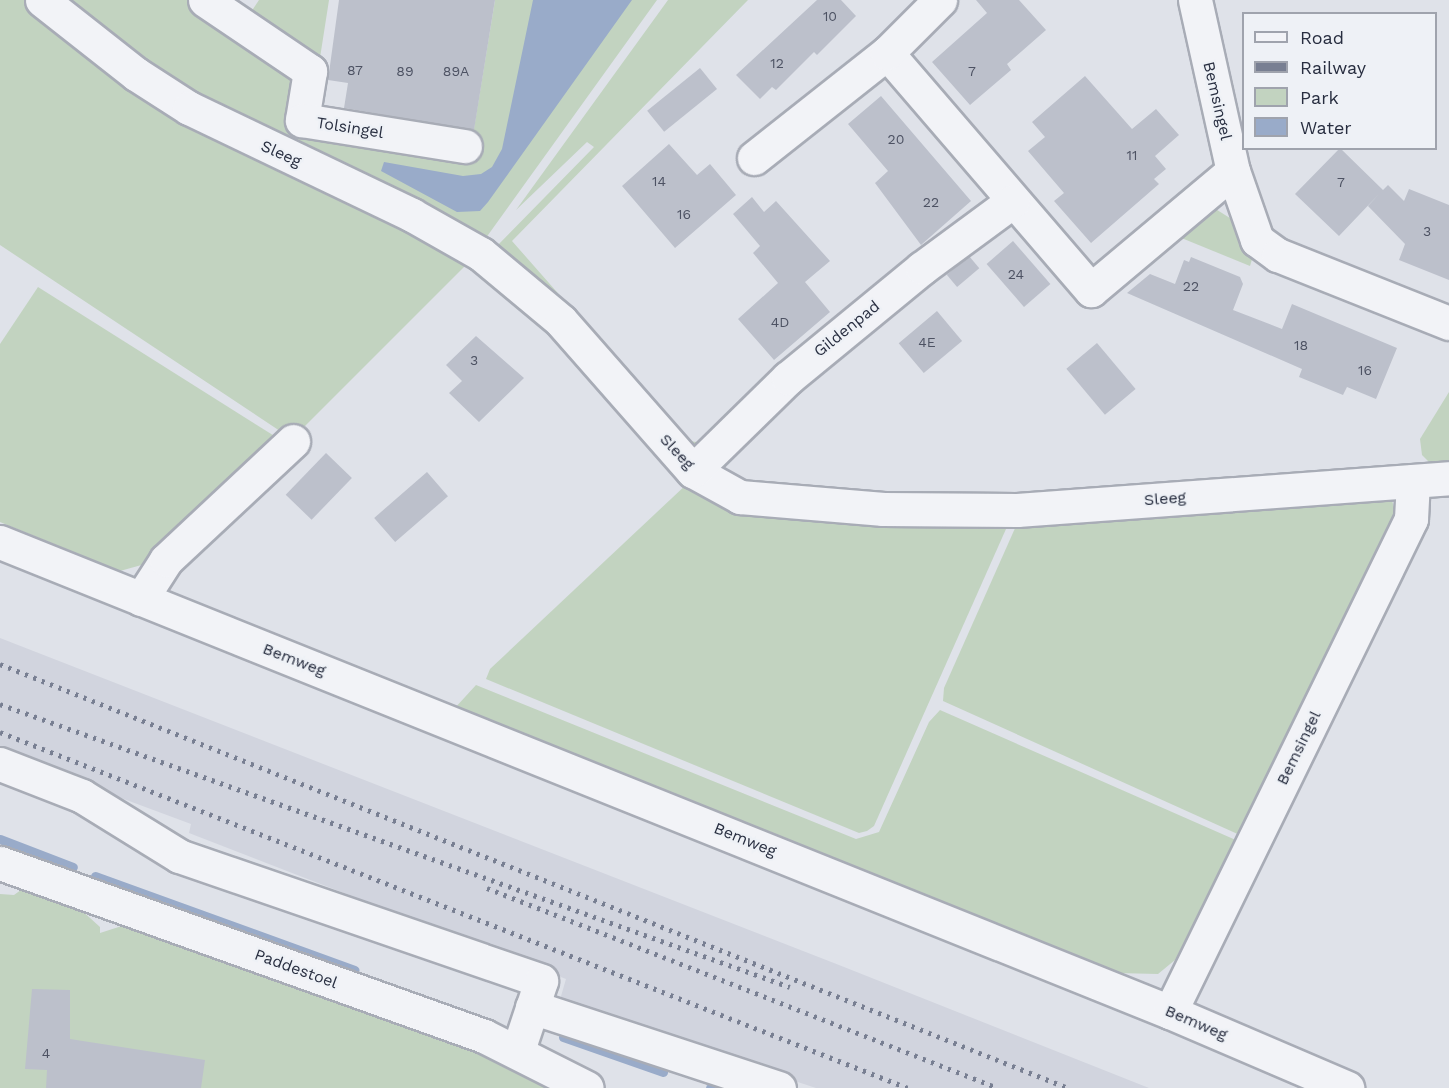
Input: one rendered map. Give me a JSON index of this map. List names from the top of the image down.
{
  "streets": {
    "street": [
      "Bemsingel",
      "Tolsingel",
      "Sleeg",
      "Gildenpad",
      "Bemweg",
      "Paddestoel"
    ]
  },
  "crossings": [
    ["Bemsingel", "Sleeg"],
    ["Bemsingel", "Bemweg"],
    ["Sleeg", "Gildenpad"]
  ],
  "house_numbers": [
    "10",
    "12",
    "87",
    "89",
    "89A",
    "7",
    "20",
    "11",
    "14",
    "7",
    "22",
    "16",
    "3",
    "24",
    "22",
    "4D",
    "4E",
    "18",
    "3",
    "16",
    "4"
  ],
  "legend": [
    "Road",
    "Railway",
    "Park",
    "Water"
  ]
}
